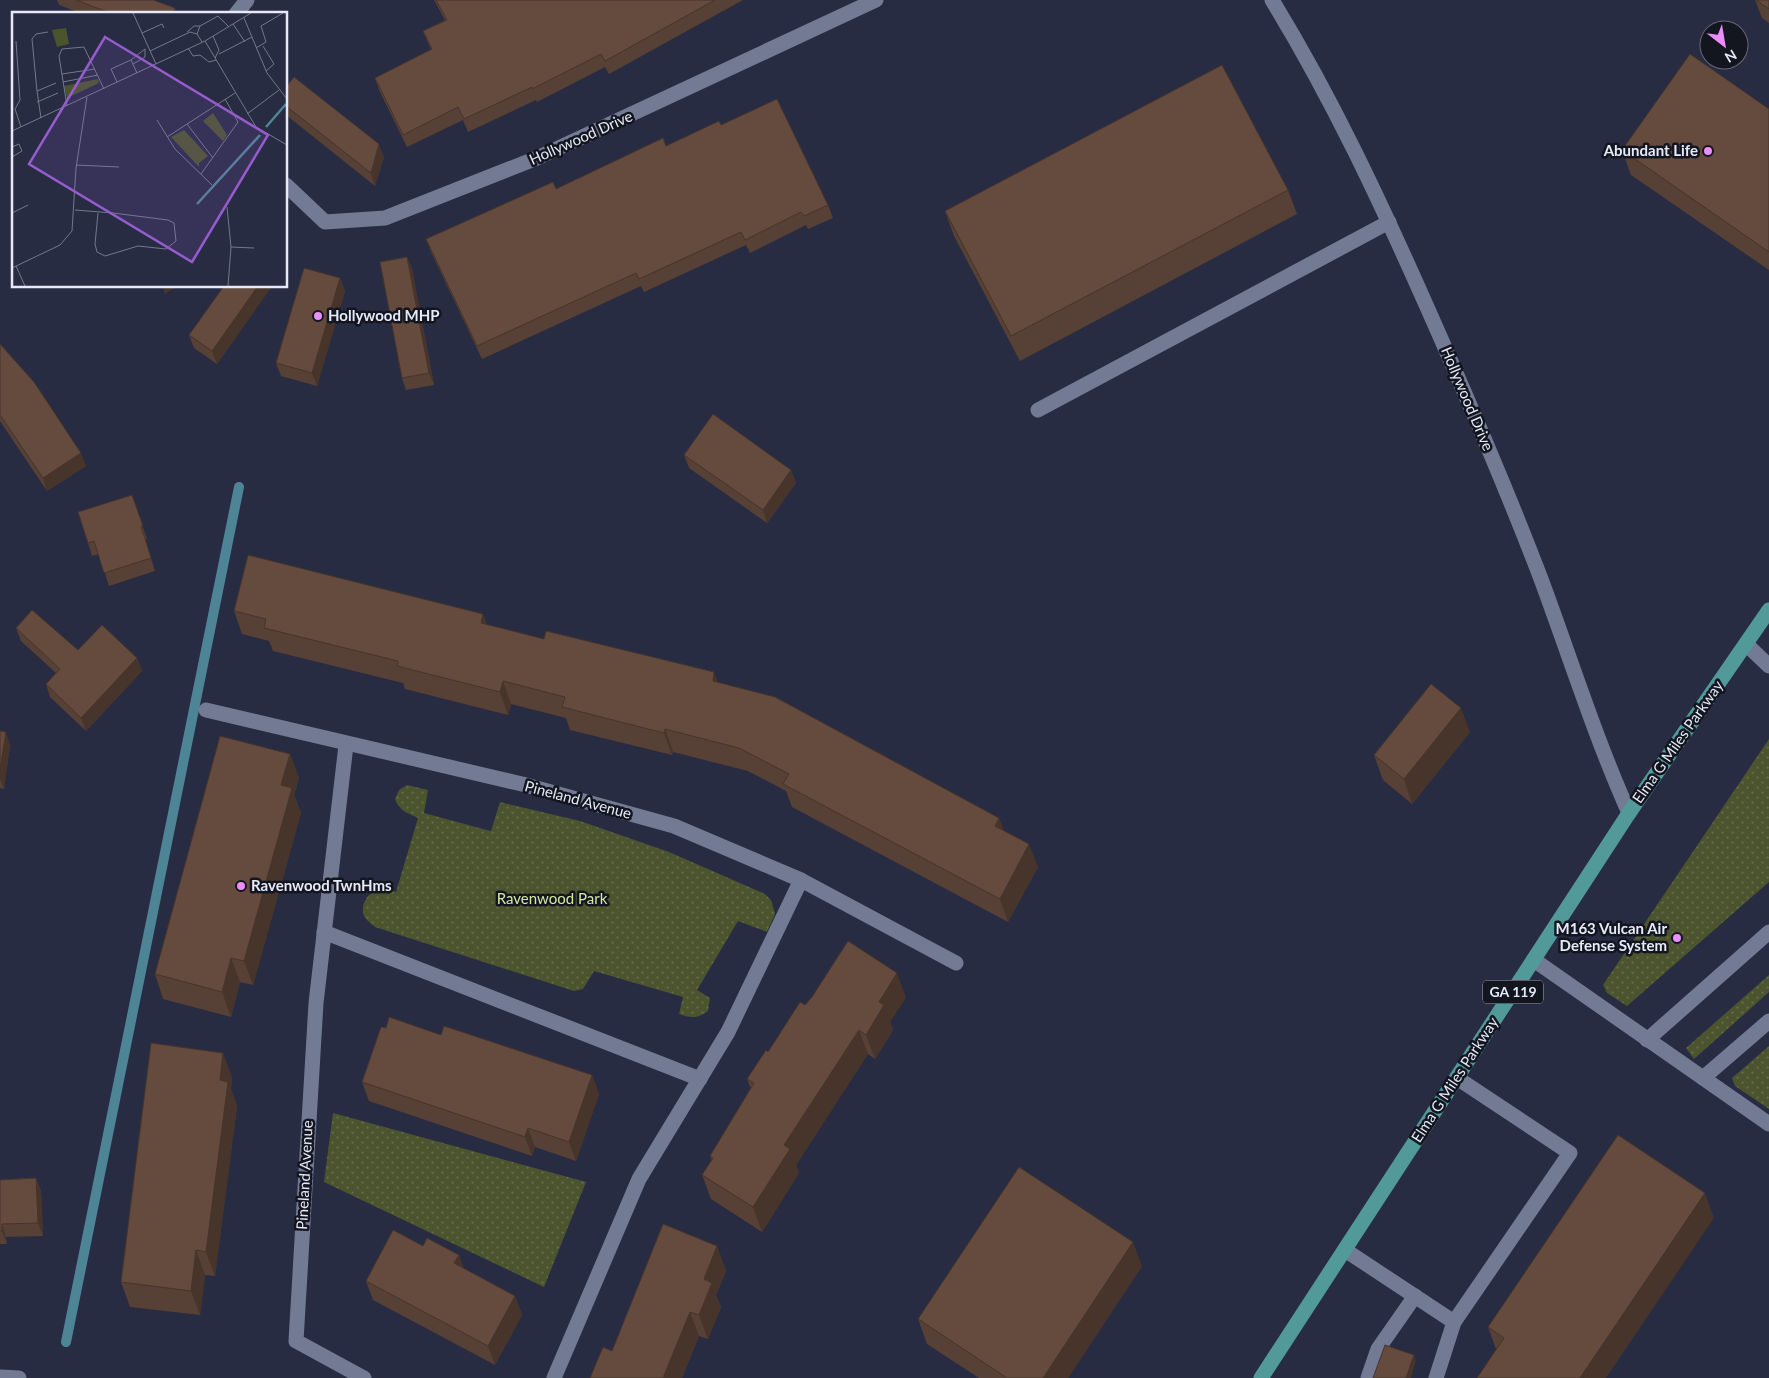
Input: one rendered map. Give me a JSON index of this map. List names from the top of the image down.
{
  "streets": {
    "main road": ["Elma G Miles Parkway", "GA 119"],
    "street": ["Hollywood Drive", "Pineland Avenue"]
  },
  "crossings": [
    ["Hollywood Drive", "Elma G Miles Parkway"]
  ],
  "parks": ["Ravenwood Park"],
  "places": [
    "Abundant Life",
    "Hollywood MHP",
    "Ravenwood TwnHms",
    "M163 Vulcan Air Defense System"
  ],
  "north": "bottom right"
}
